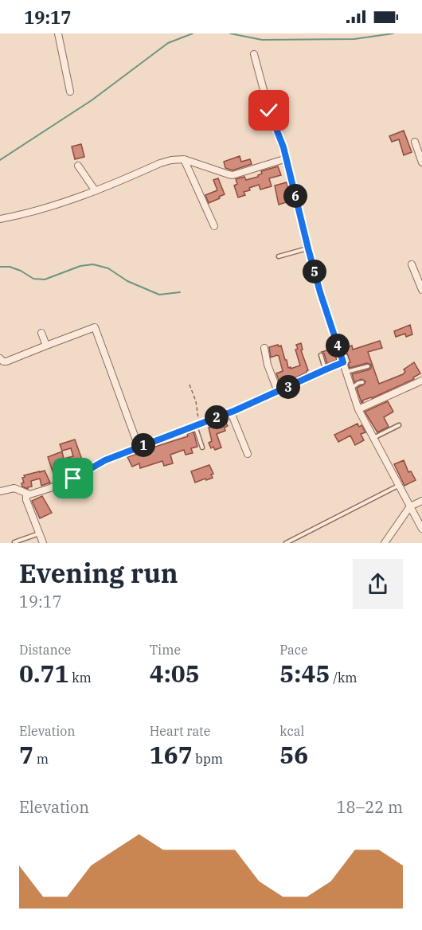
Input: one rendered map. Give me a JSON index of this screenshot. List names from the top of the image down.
{
  "page": {
    "status": "19:17",
    "pins": [
      "6",
      "5",
      "4",
      "3",
      "2",
      "1"
    ],
    "heading": ["Evening run", "19:17"],
    "stats": [
      ["Distance", "0.71 km"],
      ["Time", "4:05"],
      ["Pace", "5:45 /km"],
      ["Elevation", "7 m"],
      ["Heart rate", "167 bpm"],
      ["kcal", "56"]
    ],
    "chart": ["Elevation", "18–22 m"]
  }
}
